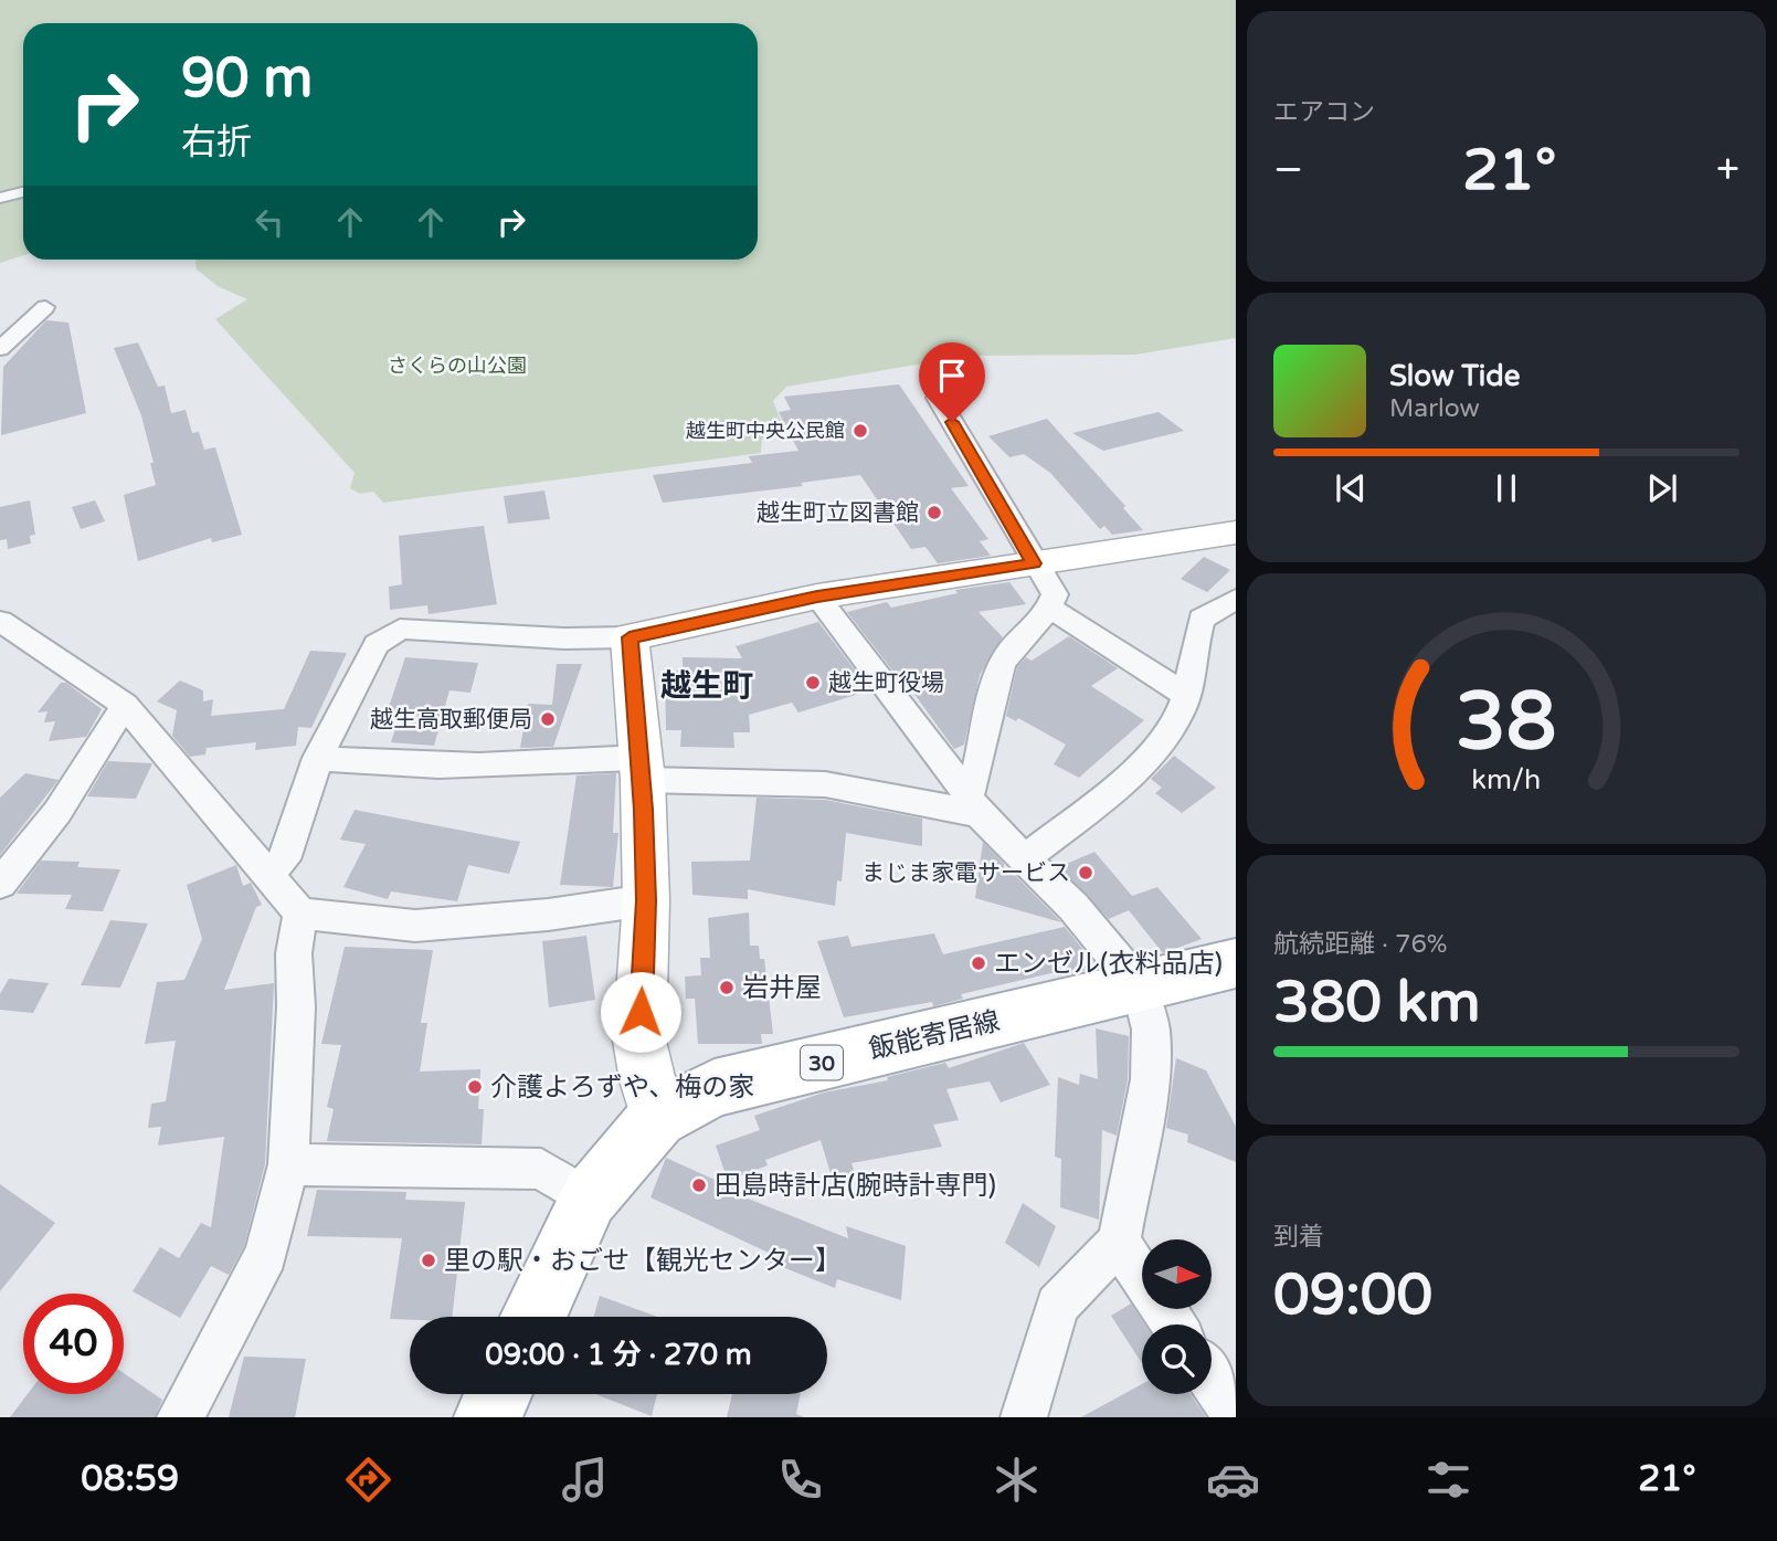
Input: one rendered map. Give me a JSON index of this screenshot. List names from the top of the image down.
{
  "streets": {
    "main road": ["飯能寄居線", "30"]
  },
  "districts": ["越生町"],
  "parks": ["さくらの山公園"],
  "places": [
    "越生町中央公民館",
    "越生町立図書館",
    "越生町役場",
    "越生高取郵便局",
    "まじま家電サービス",
    "エンゼル(衣料品店)",
    "岩井屋",
    "介護よろずや、梅の家",
    "田島時計店(腕時計専門)",
    "里の駅・おごせ【観光センター】"
  ],
  "north": "right",
  "page": {
    "tile": [
      "エアコン",
      ["航続距離 · 76%", "380 km"],
      ["到着", "09:00"]
    ],
    "turn": ["90 m", "右折"],
    "heat": ["−", "21°", "+"],
    "song": ["Slow Tide", "Marlow"],
    "limit": "40",
    "trip": "09:00 · 1 分 · 270 m",
    "tabs": ["08:59", "21°"],
    "gauge": ["38", "km/h"]
  }
}
